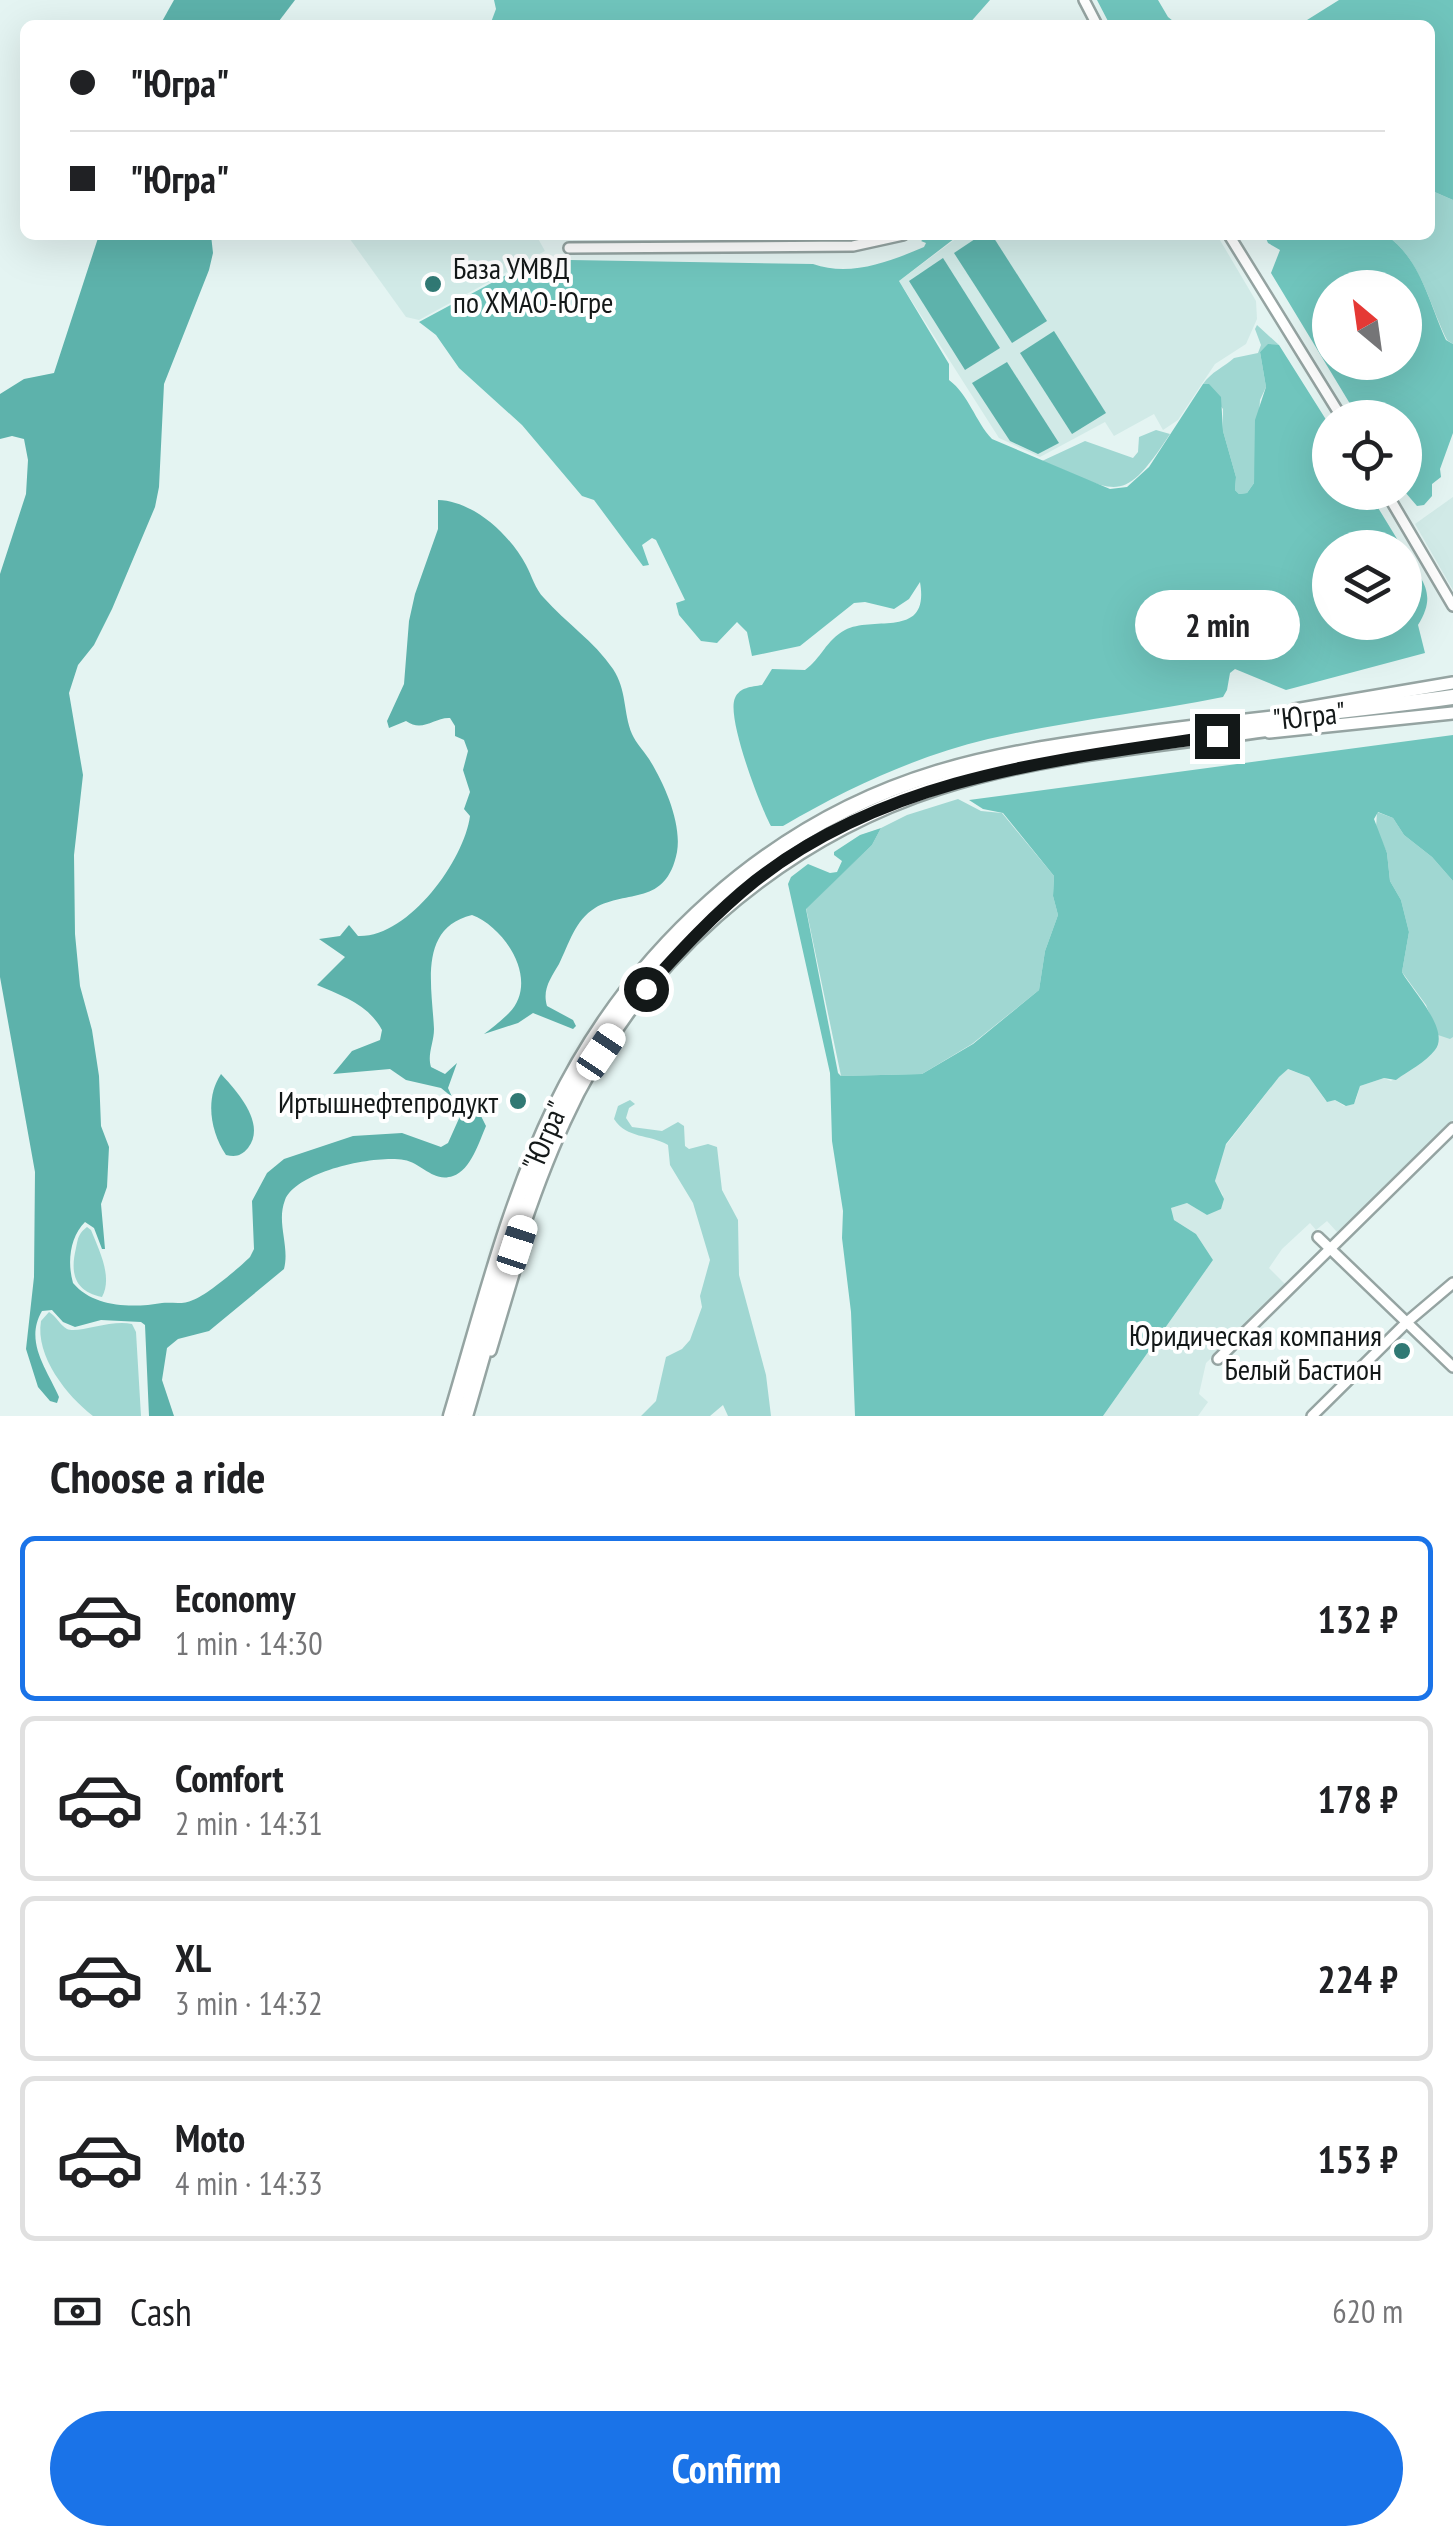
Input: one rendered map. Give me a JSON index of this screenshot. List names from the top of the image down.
{
  "streets": {
    "highway": ["\"Югра\""]
  },
  "places": ["База УМВД по ХМАО-Югре", "Иртышнефтепродукт", "Юридическая компания Белый Бастион"],
  "north": "top left",
  "page": {
    "banner": ["\"Югра\"", "\"Югра\""],
    "bubble": "2 min",
    "heading": "Choose a ride",
    "list": [
      {
        "name": "Economy",
        "note": "1 min · 14:30",
        "value": "132 ₽"
      },
      {
        "name": "Comfort",
        "note": "2 min · 14:31",
        "value": "178 ₽"
      },
      {
        "name": "XL",
        "note": "3 min · 14:32",
        "value": "224 ₽"
      },
      {
        "name": "Moto",
        "note": "4 min · 14:33",
        "value": "153 ₽"
      }
    ],
    "pay": ["Cash", "620 m"],
    "buttons": "Confirm"
  }
}
